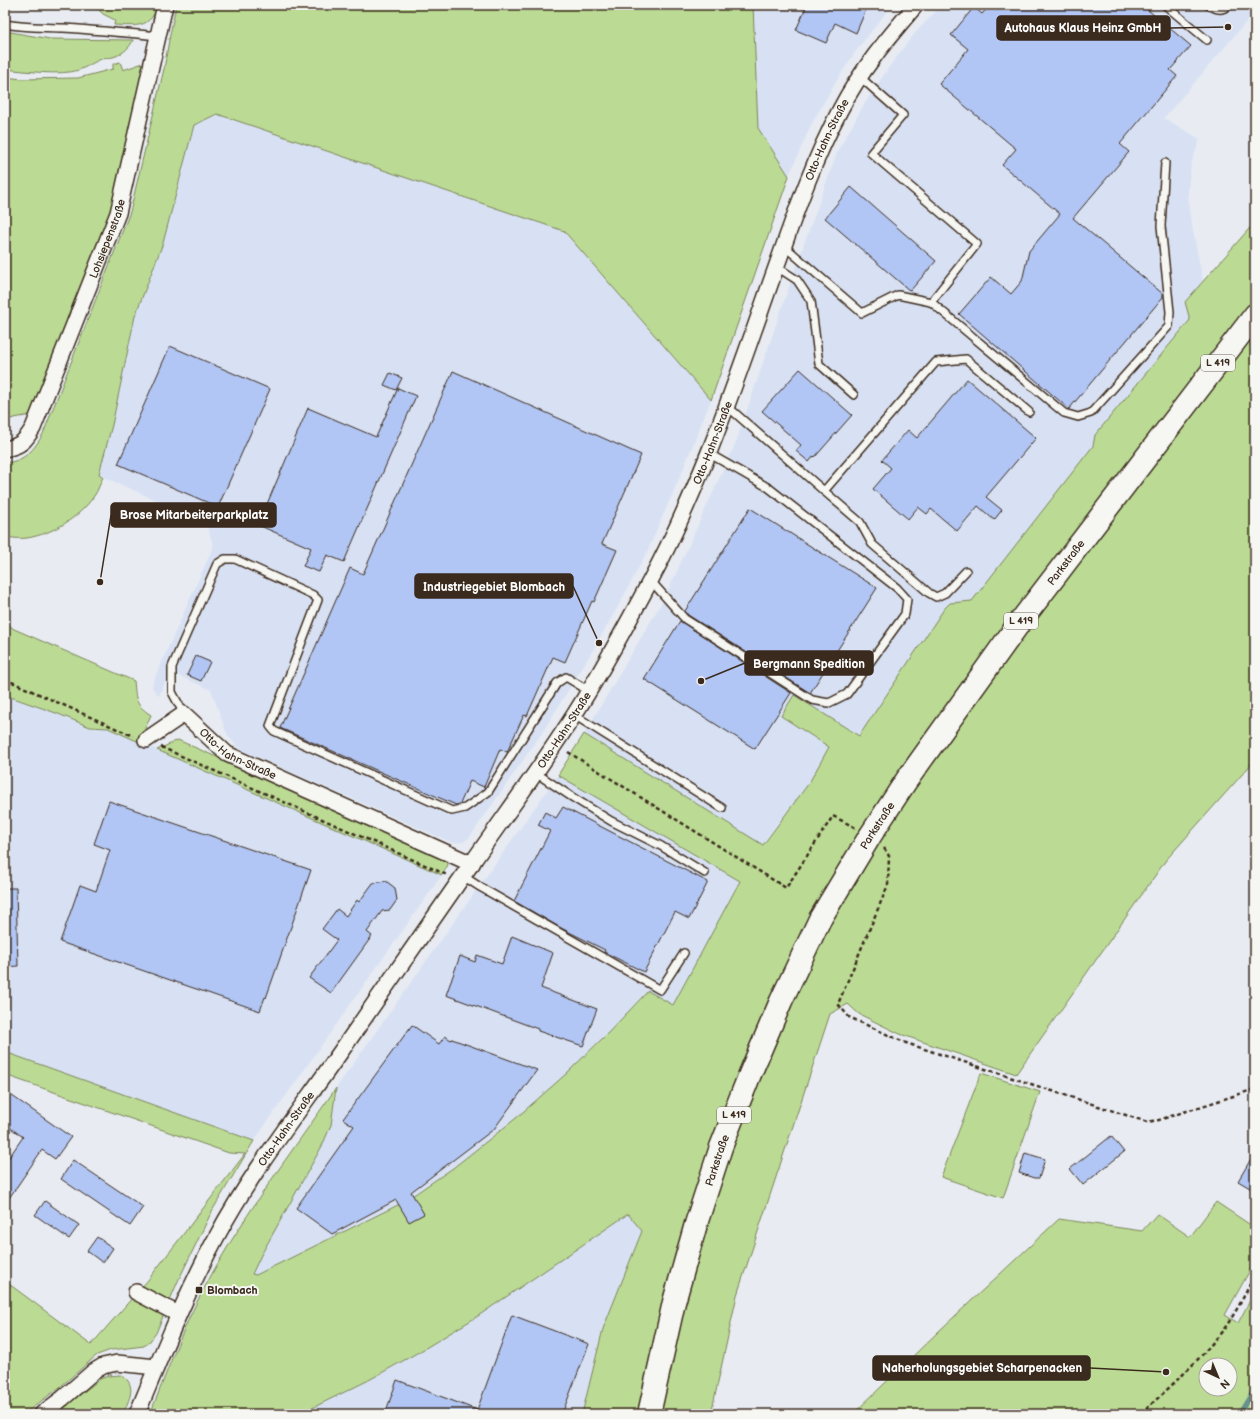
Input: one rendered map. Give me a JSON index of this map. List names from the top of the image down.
{
  "streets": {
    "main road": ["L 419", "Parkstraße"],
    "street": ["Otto-Hahn-Straße", "Lohsiepenstraße"]
  },
  "places": {
    "other": [
      "Autohaus Klaus Heinz GmbH",
      "Brose Mitarbeiterparkplatz",
      "Industriegebiet Blombach",
      "Bergmann Spedition",
      "Naherholungsgebiet Scharpenacken"
    ],
    "transit": ["Blombach"]
  },
  "north": "bottom right"
}
